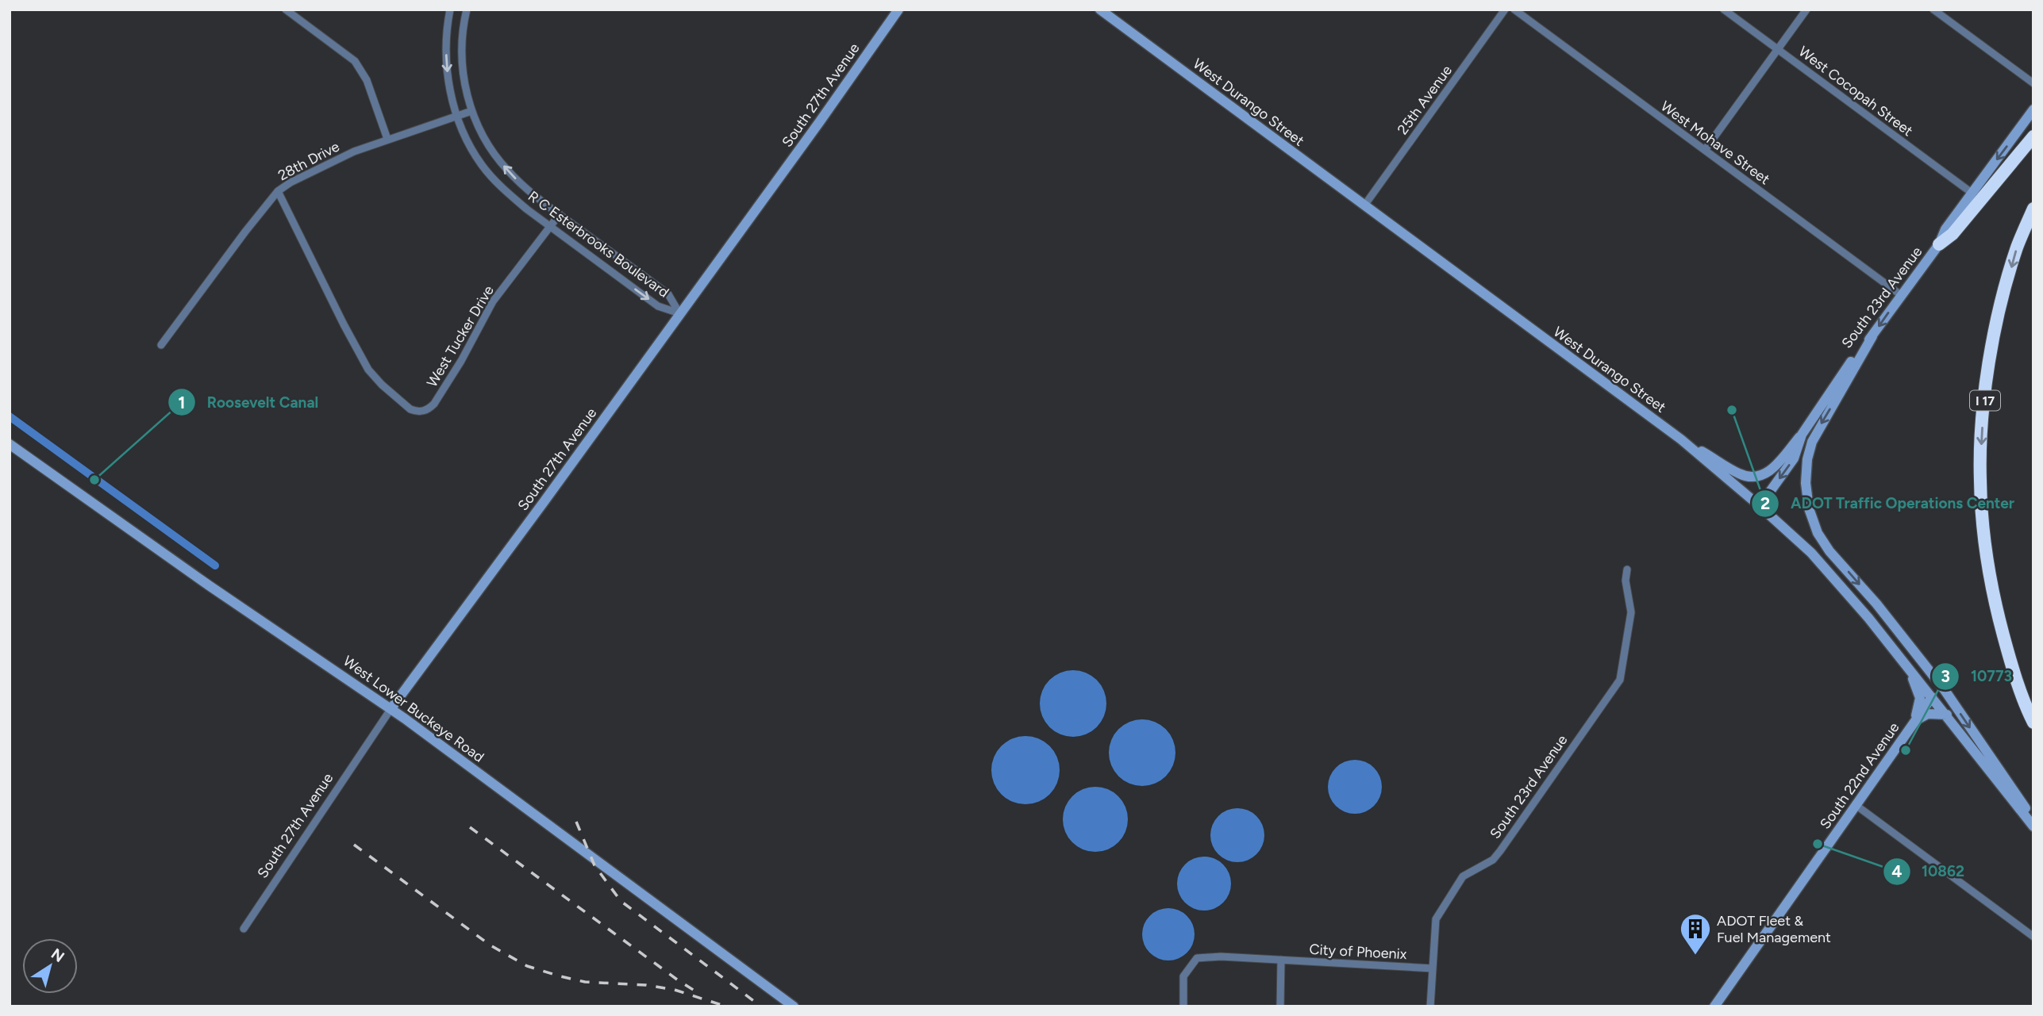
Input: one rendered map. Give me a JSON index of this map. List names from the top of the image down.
{
  "streets": {
    "highway": ["I 17"],
    "main road": [
      "South 27th Avenue",
      "West Durango Street",
      "South 23rd Avenue",
      "West Lower Buckeye Road",
      "South 22nd Avenue"
    ],
    "street": [
      "West Cocopah Street",
      "25th Avenue",
      "West Mohave Street",
      "28th Drive",
      "R C Esterbrooks Boulevard",
      "West Tucker Drive",
      "City of Phoenix"
    ]
  },
  "crossings": [
    ["West Cocopah Street", "South 23rd Avenue"],
    ["South 27th Avenue", "R C Esterbrooks Boulevard"],
    ["South 27th Avenue", "West Lower Buckeye Road"],
    ["25th Avenue", "West Durango Street"],
    ["West Durango Street", "South 23rd Avenue"],
    ["West Durango Street", "South 22nd Avenue"],
    ["West Mohave Street", "South 23rd Avenue"],
    ["28th Drive", "R C Esterbrooks Boulevard"],
    ["28th Drive", "West Tucker Drive"],
    ["R C Esterbrooks Boulevard", "West Tucker Drive"],
    ["South 23rd Avenue", "City of Phoenix"]
  ],
  "places": {
    "other": [
      "ADOT Traffic Operations Center",
      "Roosevelt Canal",
      "10773",
      "10862"
    ],
    "building": ["ADOT Fleet & Fuel Management"]
  },
  "north": "top right"
}
